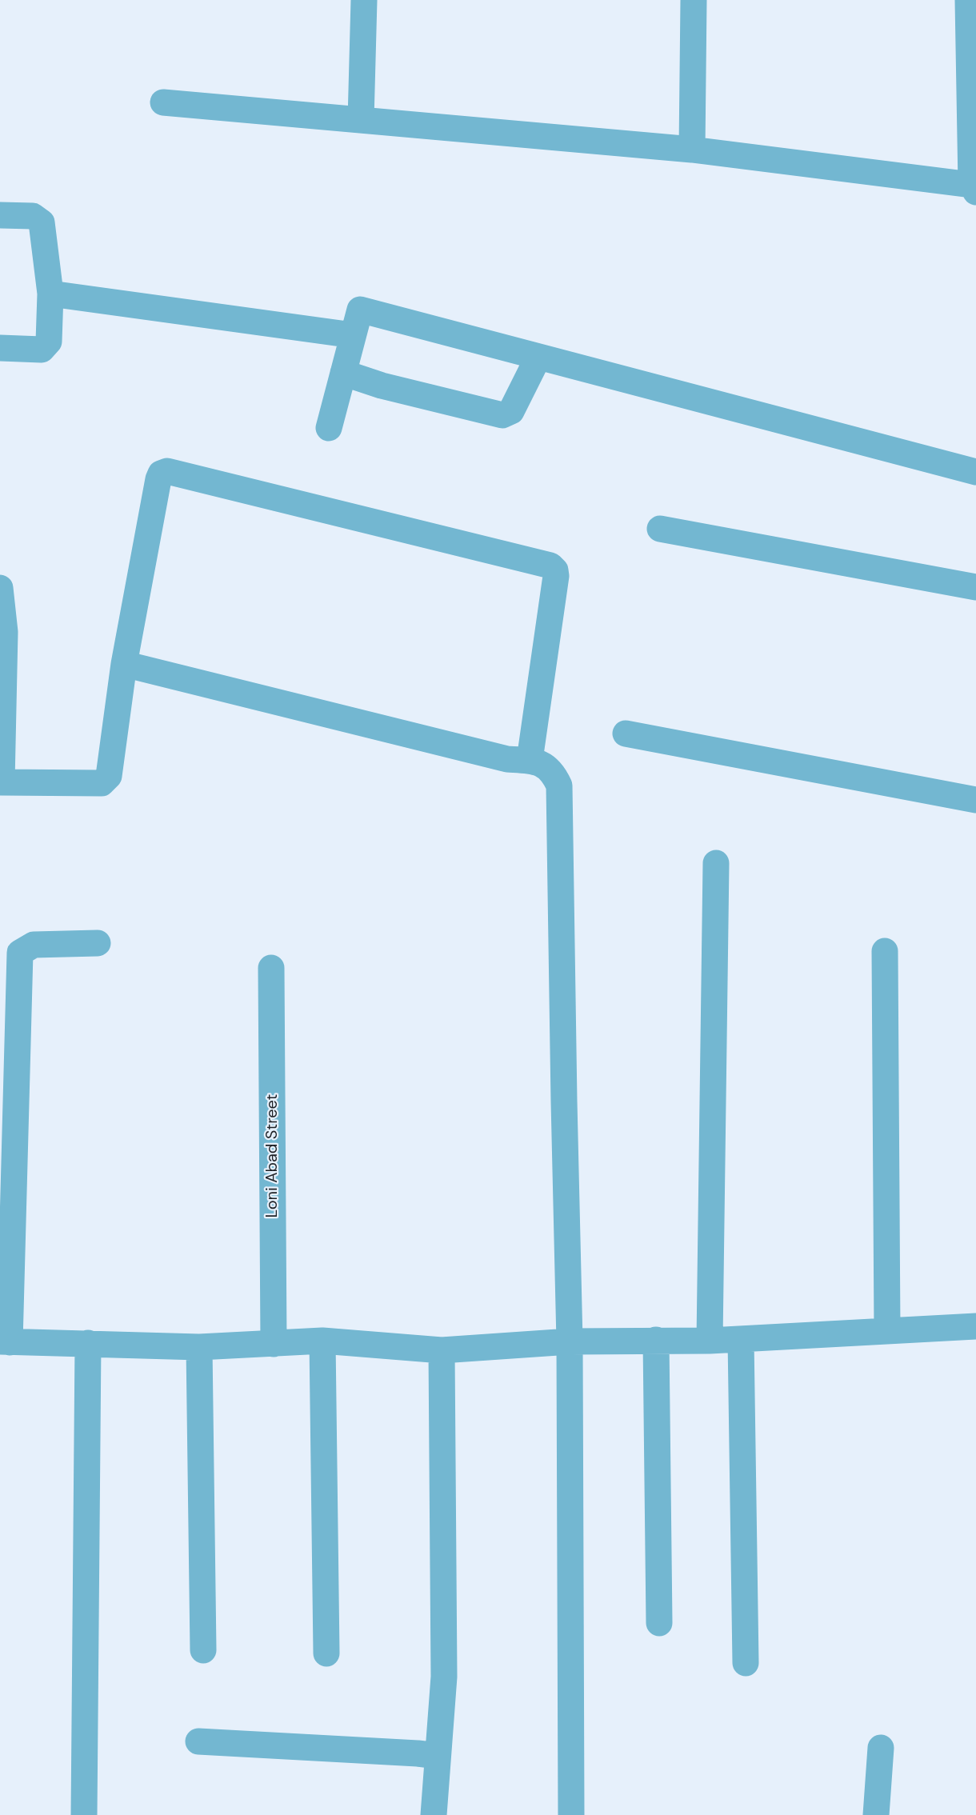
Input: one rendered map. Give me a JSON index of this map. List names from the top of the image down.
{
  "streets": {
    "street": ["Loni Abad Street"]
  }
}
